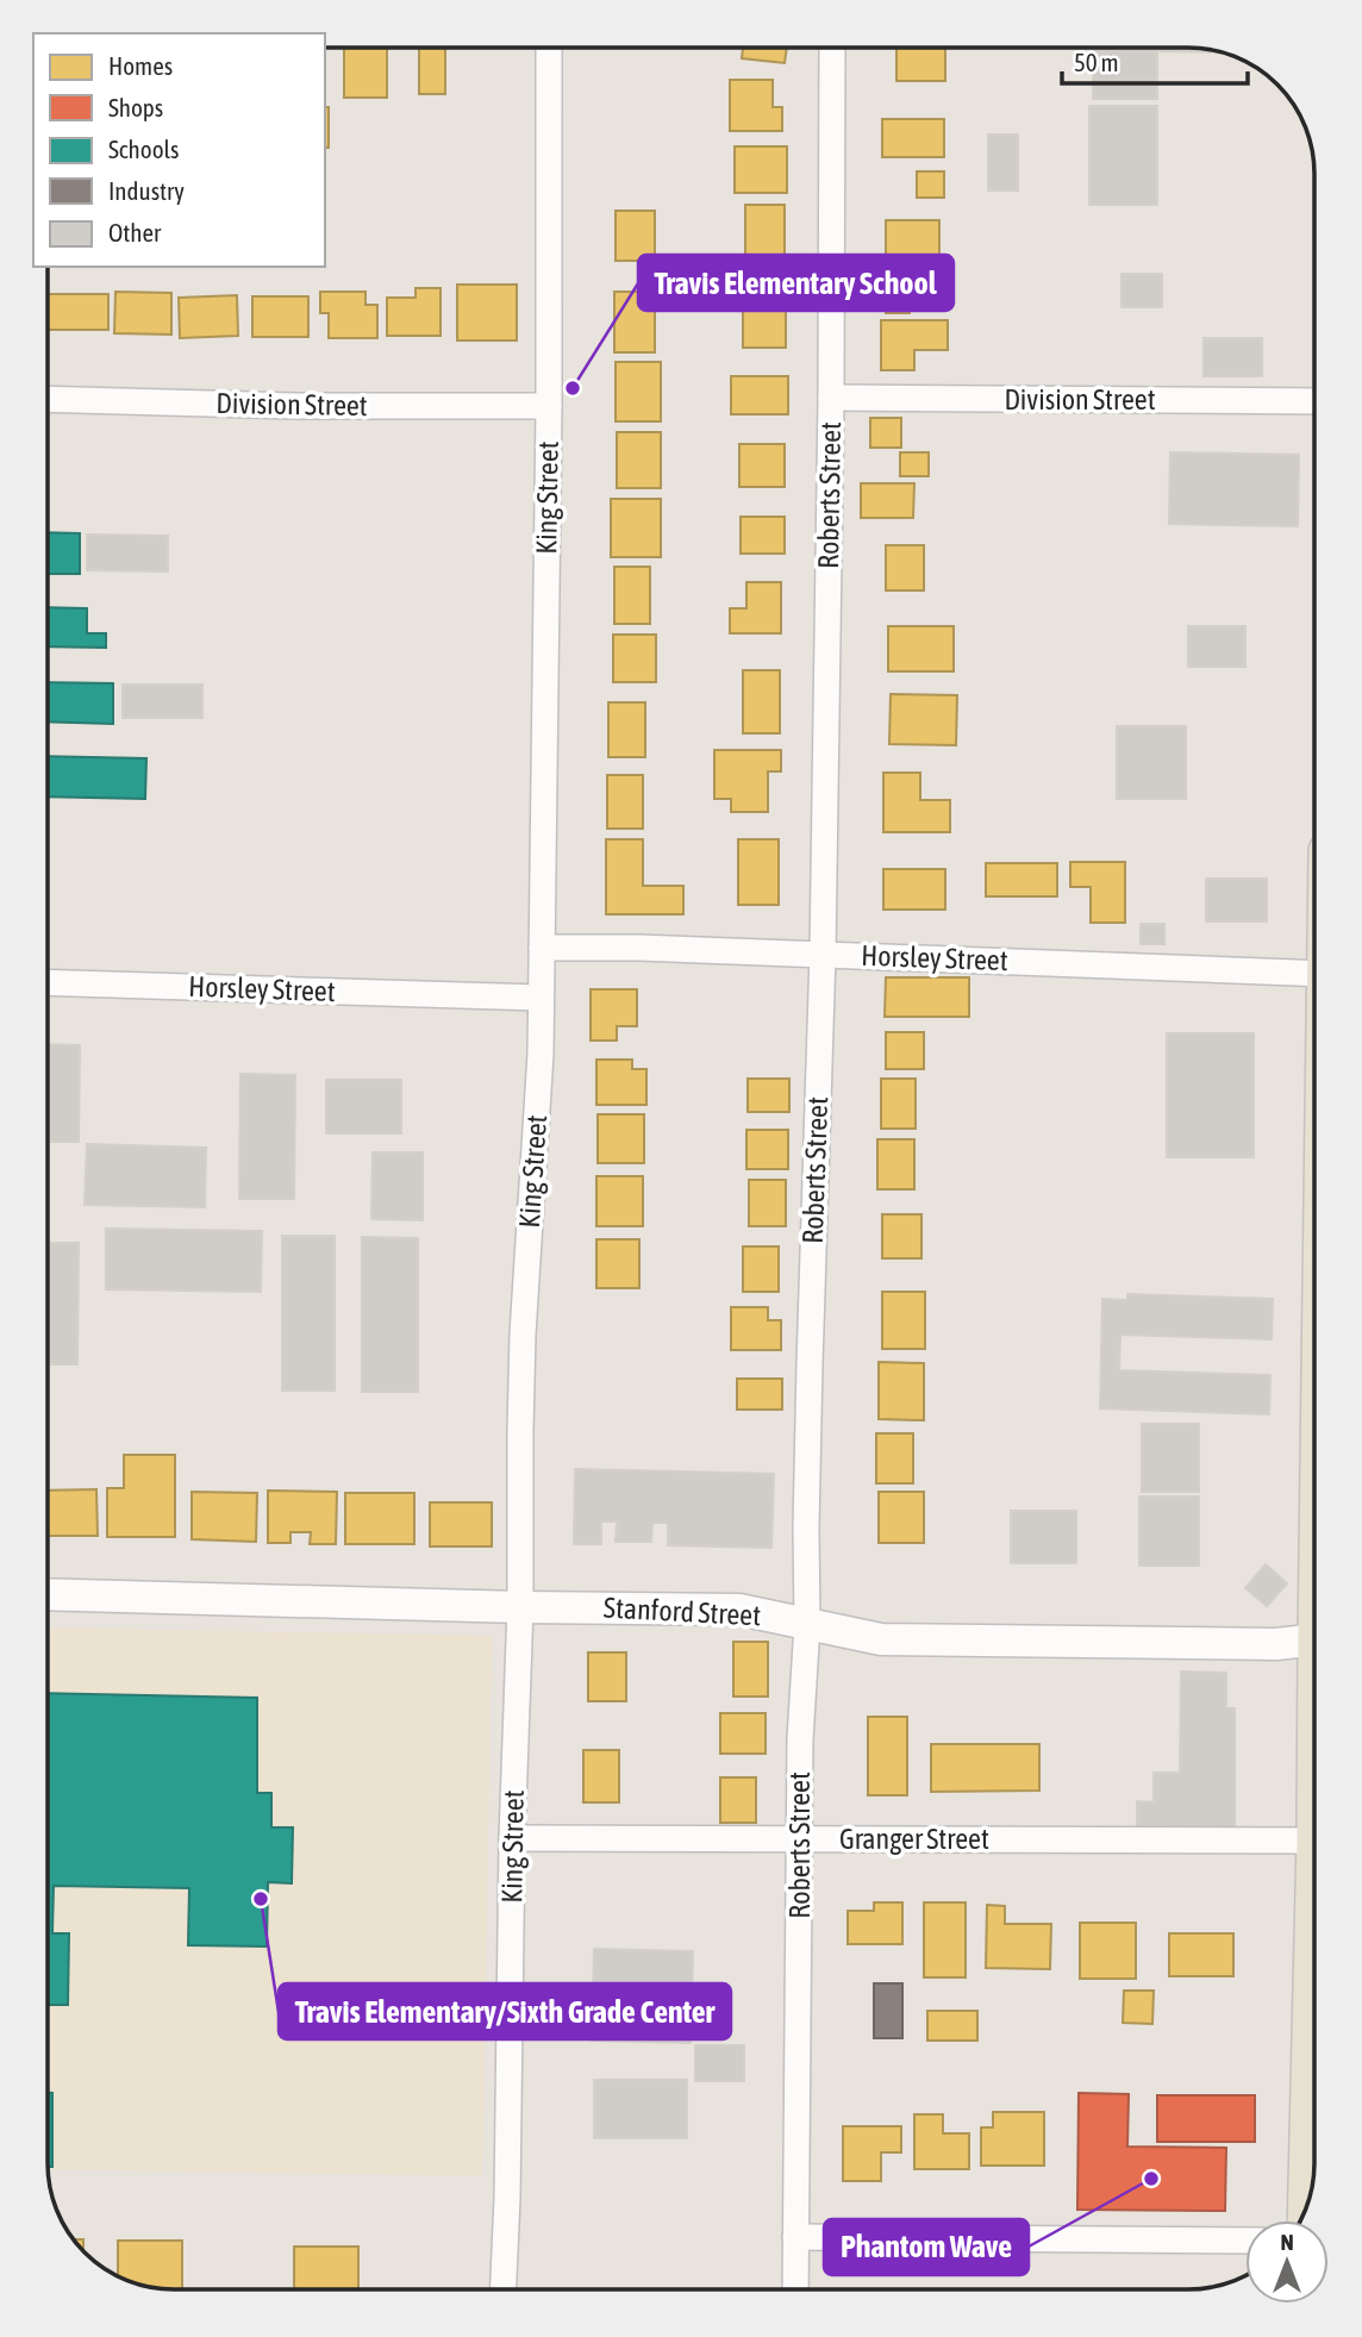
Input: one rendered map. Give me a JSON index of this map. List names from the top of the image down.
{
  "streets": {
    "street": [
      "Division Street",
      "Roberts Street",
      "King Street",
      "Horsley Street",
      "Stanford Street",
      "Granger Street"
    ]
  },
  "crossings": [
    ["Division Street", "Roberts Street"],
    ["Division Street", "King Street"],
    ["Roberts Street", "Horsley Street"],
    ["Roberts Street", "Stanford Street"],
    ["Roberts Street", "Granger Street"],
    ["King Street", "Horsley Street"],
    ["King Street", "Stanford Street"],
    ["King Street", "Granger Street"]
  ],
  "places": ["Travis Elementary School", "Travis Elementary/Sixth Grade Center", "Phantom Wave"],
  "legend": [
    "Homes",
    "Shops",
    "Schools",
    "Industry",
    "Other"
  ],
  "scale_bar": "50 m",
  "north": "top"
}
